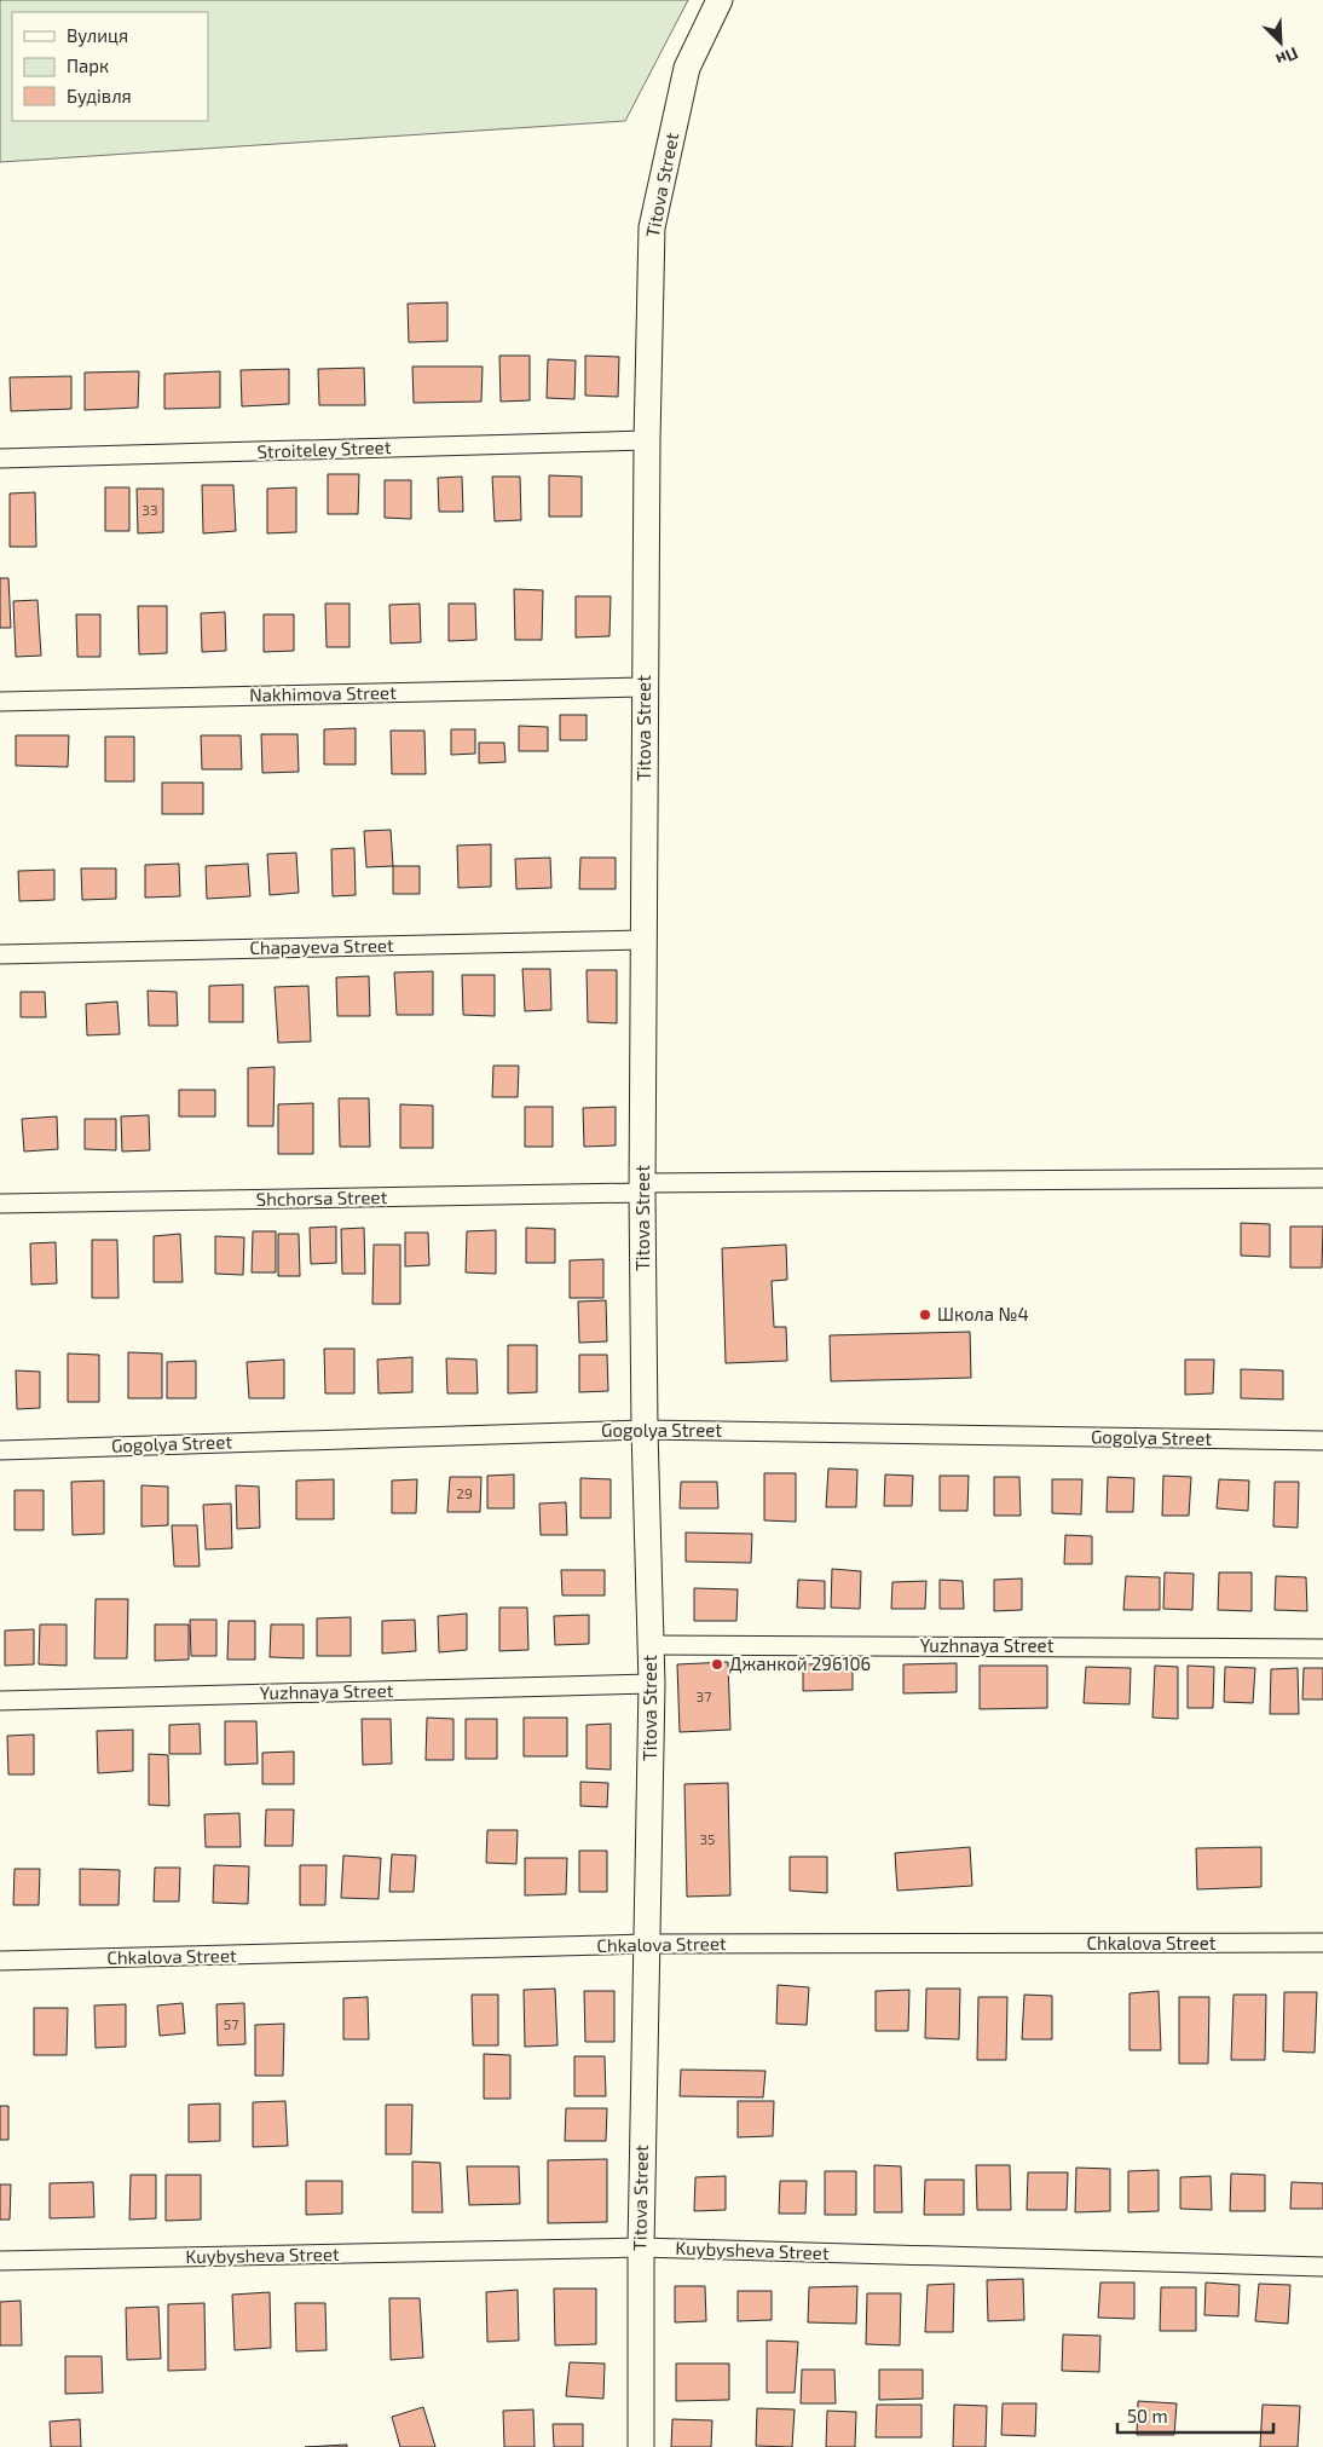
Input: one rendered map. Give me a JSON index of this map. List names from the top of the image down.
{
  "streets": {
    "main road": ["Titova Street"],
    "street": [
      "Stroiteley Street",
      "Nakhimova Street",
      "Chapayeva Street",
      "Shchorsa Street",
      "Gogolya Street",
      "Yuzhnaya Street",
      "Chkalova Street",
      "Kuybysheva Street"
    ]
  },
  "crossings": [
    ["Titova Street", "Stroiteley Street"],
    ["Titova Street", "Nakhimova Street"],
    ["Titova Street", "Chapayeva Street"],
    ["Titova Street", "Shchorsa Street"],
    ["Titova Street", "Gogolya Street"],
    ["Titova Street", "Yuzhnaya Street"],
    ["Titova Street", "Chkalova Street"],
    ["Titova Street", "Kuybysheva Street"]
  ],
  "places": ["Школа №4", "Джанкой 296106"],
  "house_numbers": [
    "33",
    "29",
    "37",
    "35",
    "57"
  ],
  "legend": ["Вулиця", "Парк", "Будівля"],
  "scale_bar": "50 m",
  "north": "bottom right"
}
